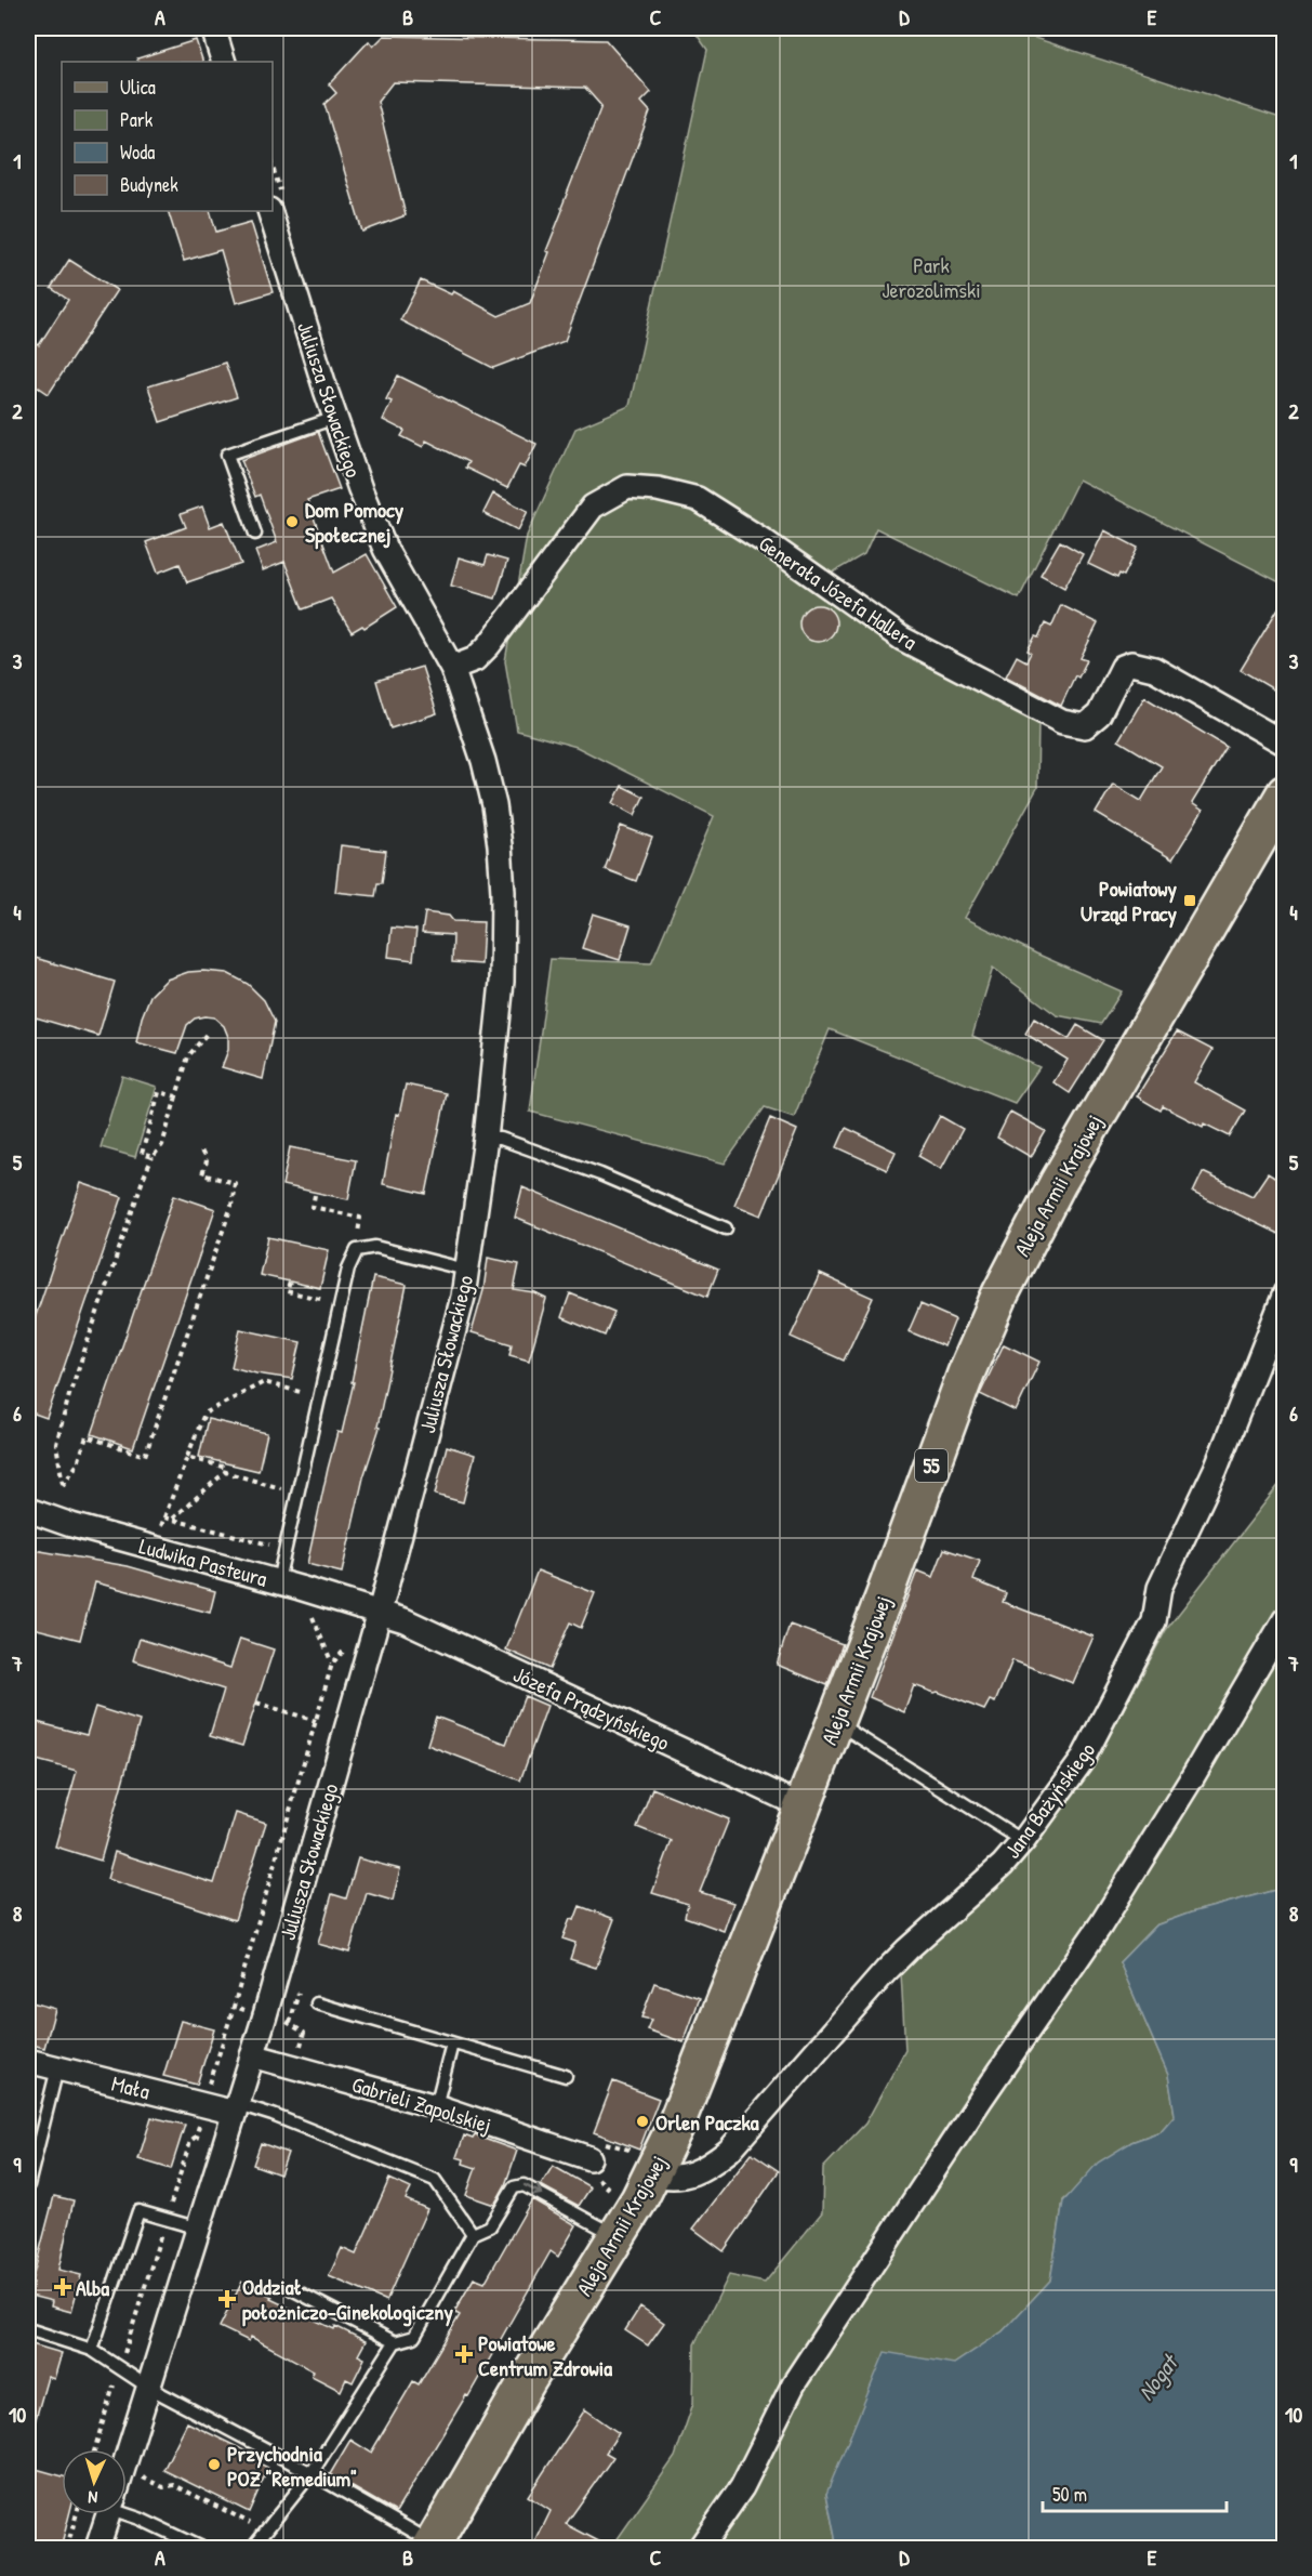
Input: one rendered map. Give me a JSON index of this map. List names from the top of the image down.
{
  "streets": {
    "main road": ["Aleja Armii Krajowej", "55"],
    "street": [
      "Juliusza Słowackiego",
      "Generała Józefa Hallera",
      "Ludwika Pasteura",
      "Józefa Prądzyńskiego",
      "Jana Bażyńskiego",
      "Mała",
      "Gabrieli Zapolskiej"
    ]
  },
  "crossings": [
    ["Juliusza Słowackiego", "Generała Józefa Hallera"],
    ["Juliusza Słowackiego", "Ludwika Pasteura"],
    ["Juliusza Słowackiego", "Józefa Prądzyńskiego"],
    ["Juliusza Słowackiego", "Mała"],
    ["Juliusza Słowackiego", "Gabrieli Zapolskiej"],
    ["Aleja Armii Krajowej", "Józefa Prądzyńskiego"],
    ["Aleja Armii Krajowej", "Jana Bażyńskiego"],
    ["Ludwika Pasteura", "Józefa Prądzyńskiego"]
  ],
  "water": ["Nogat"],
  "parks": ["Park Jerozolimski"],
  "places": {
    "other": ["Dom Pomocy Społecznej", "Orlen Paczka", "Przychodnia POZ \"Remedium\""],
    "transit": ["Powiatowy Urząd Pracy"],
    "health": ["Alba", "Oddział położniczo-Ginekologiczny", "Powiatowe Centrum Zdrowia"]
  },
  "legend": [
    "Ulica",
    "Park",
    "Woda",
    "Budynek"
  ],
  "scale_bar": "50 m",
  "north": "bottom",
  "grid": {
    "columns": [
      "A",
      "B",
      "C",
      "D",
      "E"
    ],
    "rows": [
      "1",
      "2",
      "3",
      "4",
      "5",
      "6",
      "7",
      "8",
      "9",
      "10"
    ]
  }
}
